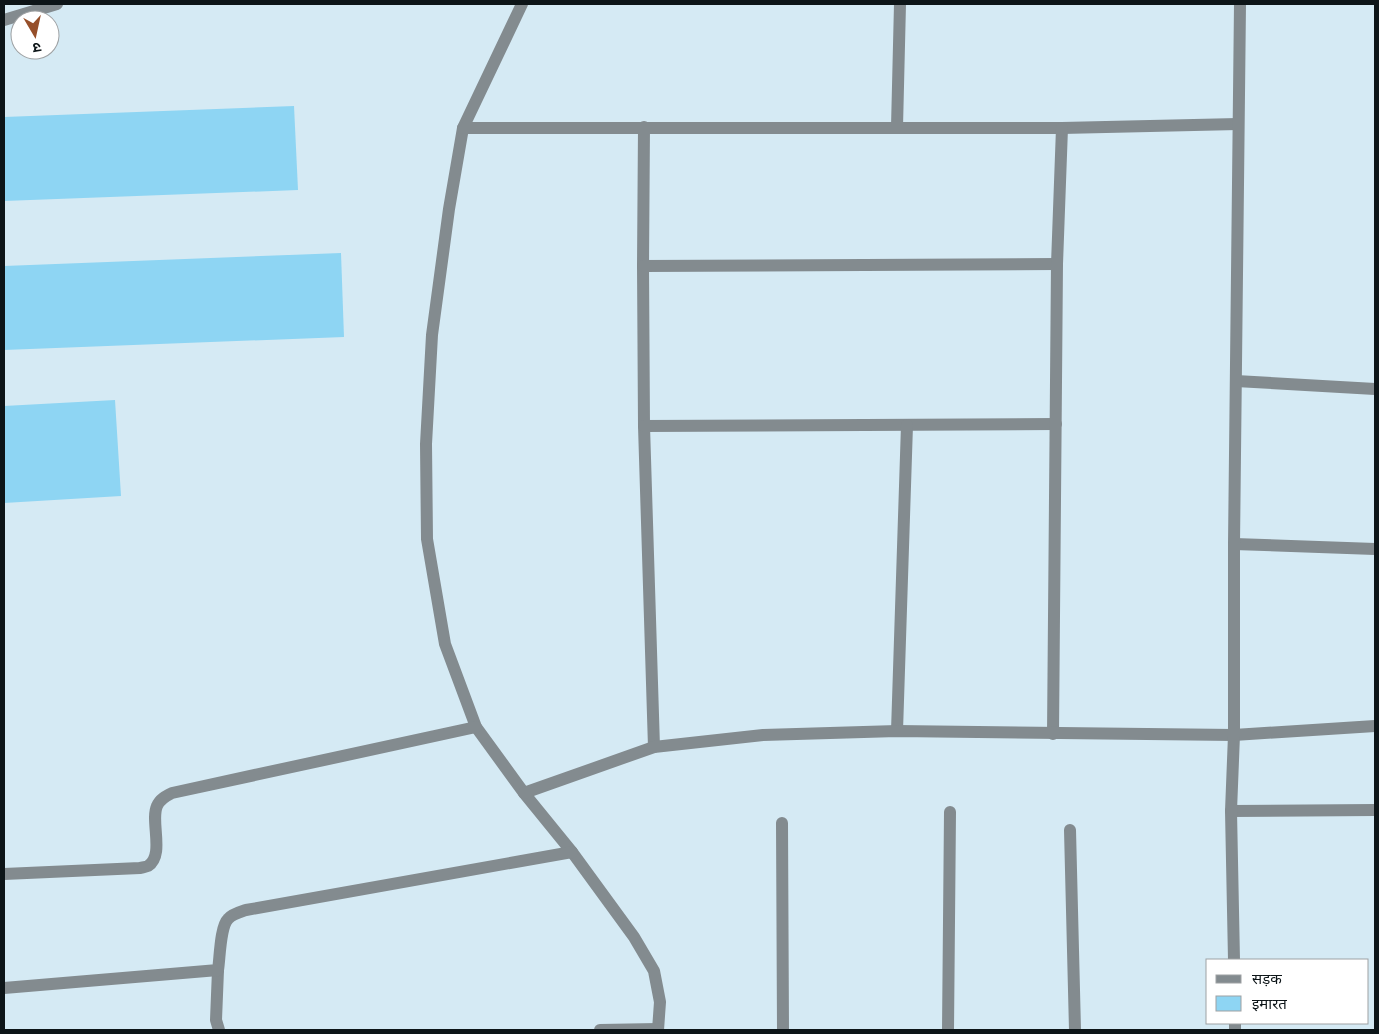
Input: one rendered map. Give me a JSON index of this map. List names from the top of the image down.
{
  "legend": ["सड़क", "इमारत"],
  "north": "bottom"
}
